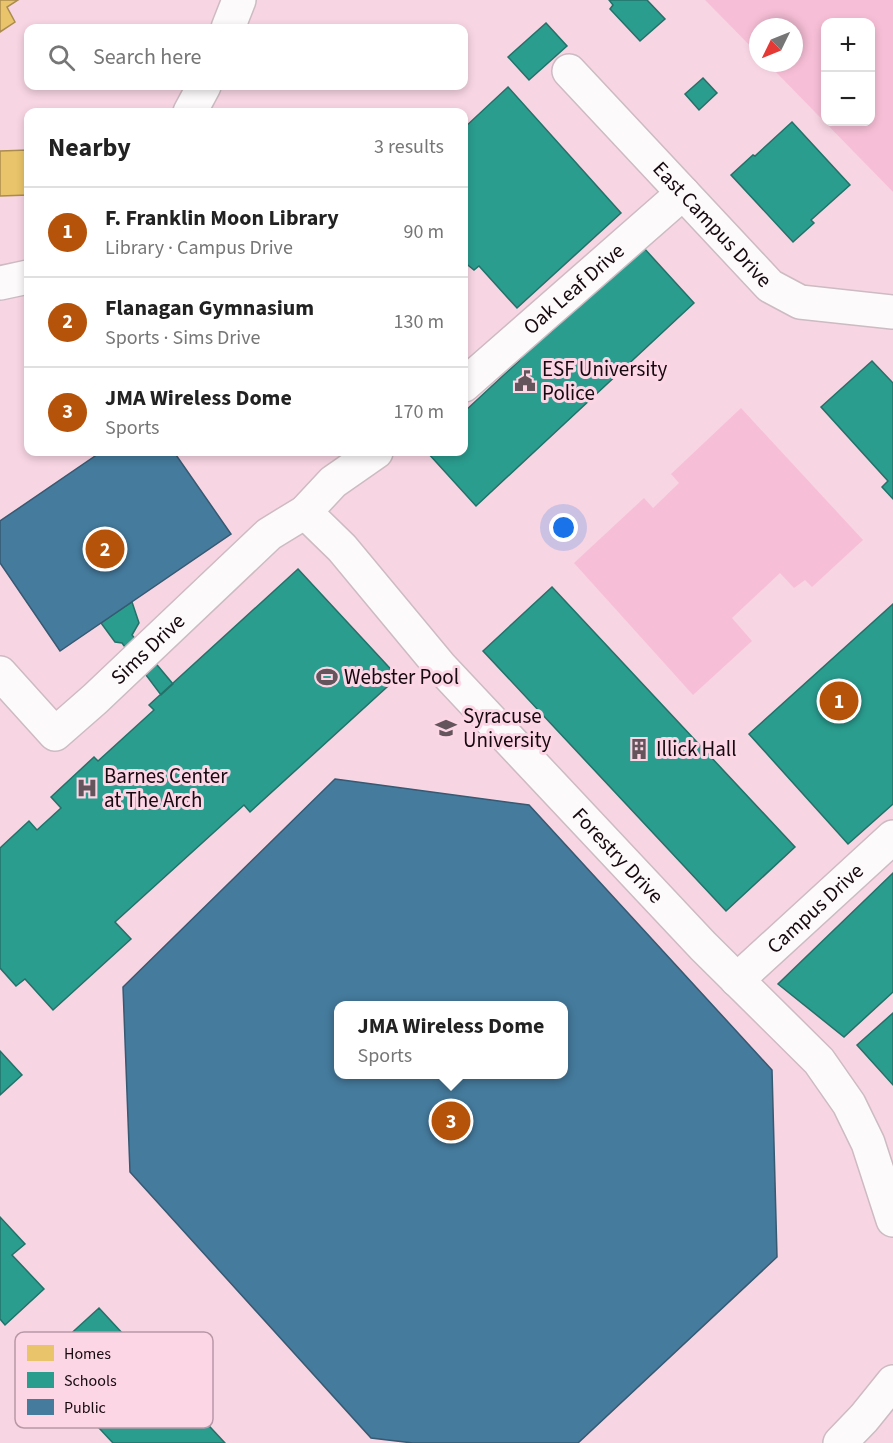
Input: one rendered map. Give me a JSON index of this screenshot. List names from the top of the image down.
{
  "streets": {
    "street": [
      "East Campus Drive",
      "Oak Leaf Drive",
      "Sims Drive",
      "Forestry Drive",
      "Campus Drive"
    ]
  },
  "crossings": [
    ["East Campus Drive", "Oak Leaf Drive"],
    ["Sims Drive", "Forestry Drive"],
    ["Forestry Drive", "Campus Drive"]
  ],
  "places": {
    "public building": ["ESF University Police"],
    "sports": ["Webster Pool"],
    "school or university": ["Syracuse University"],
    "building": ["Illick Hall"],
    "hospital": ["Barnes Center at The Arch"]
  },
  "legend": ["Homes", "Schools", "Public"],
  "north": "bottom left",
  "page": {
    "map_buttons": ["+", "−"],
    "search": "Search here",
    "heading": ["Nearby", "3 results"],
    "list": [
      {
        "mark": "1",
        "name": "F. Franklin Moon Library",
        "note": "Library · Campus Drive",
        "value": "90 m"
      },
      {
        "mark": "2",
        "name": "Flanagan Gymnasium",
        "note": "Sports · Sims Drive",
        "value": "130 m"
      },
      {
        "mark": "3",
        "name": "JMA Wireless Dome",
        "note": "Sports",
        "value": "170 m"
      }
    ],
    "pins": ["2", "1", "3"],
    "popup": ["JMA Wireless Dome", "Sports"]
  }
}
